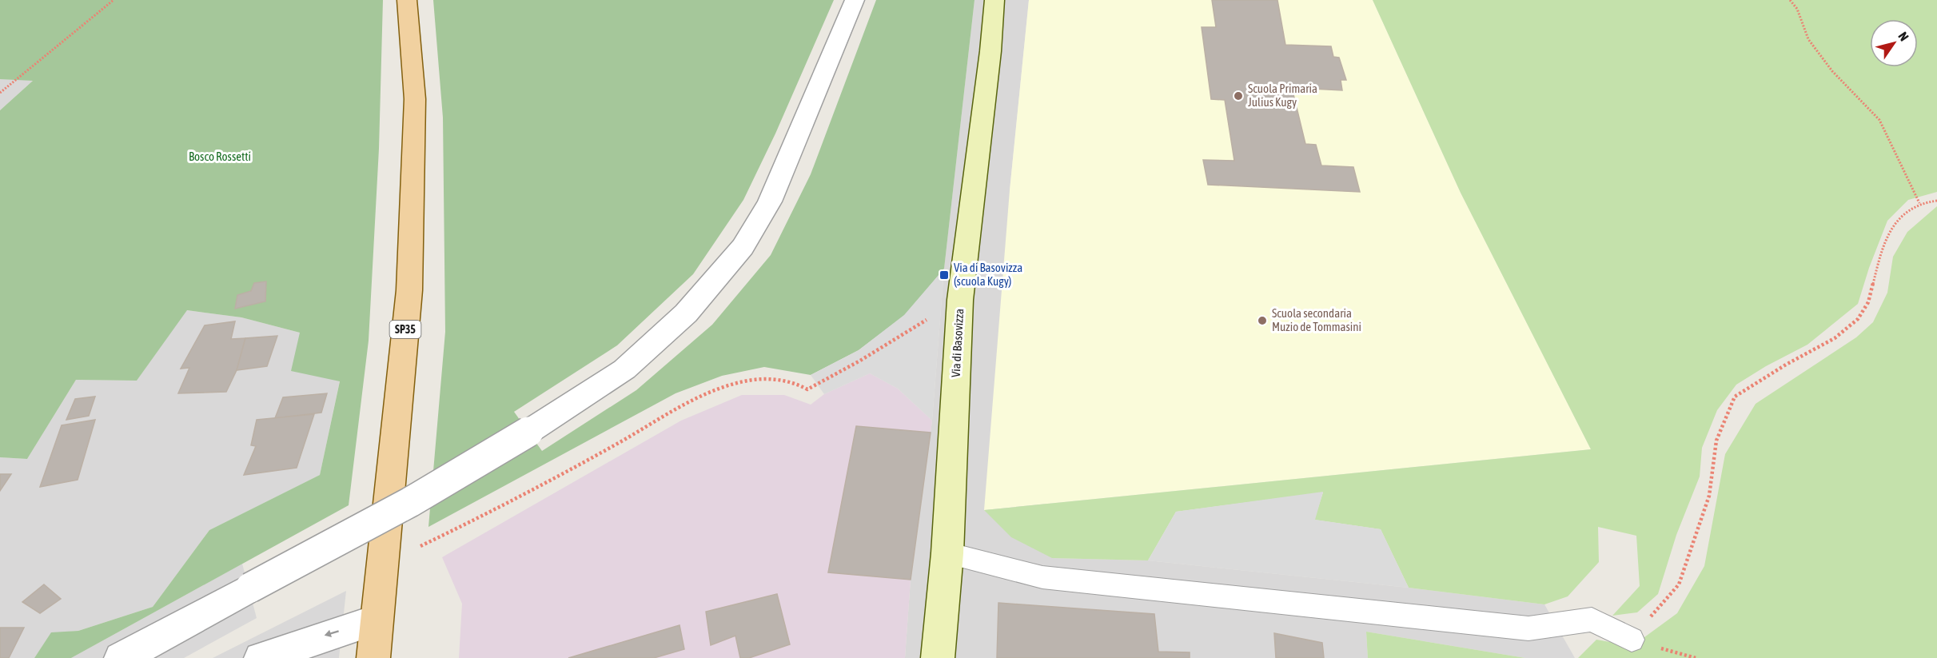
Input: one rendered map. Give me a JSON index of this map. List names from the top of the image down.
{
  "streets": {
    "main road": ["SP35", "Via di Basovizza"]
  },
  "parks": ["Bosco Rossetti"],
  "places": {
    "other": ["Scuola Primaria Julius Kugy", "Scuola secondaria Muzio de Tommasini"],
    "transit": ["Via di Basovizza (scuola Kugy)"]
  },
  "north": "top right"
}
